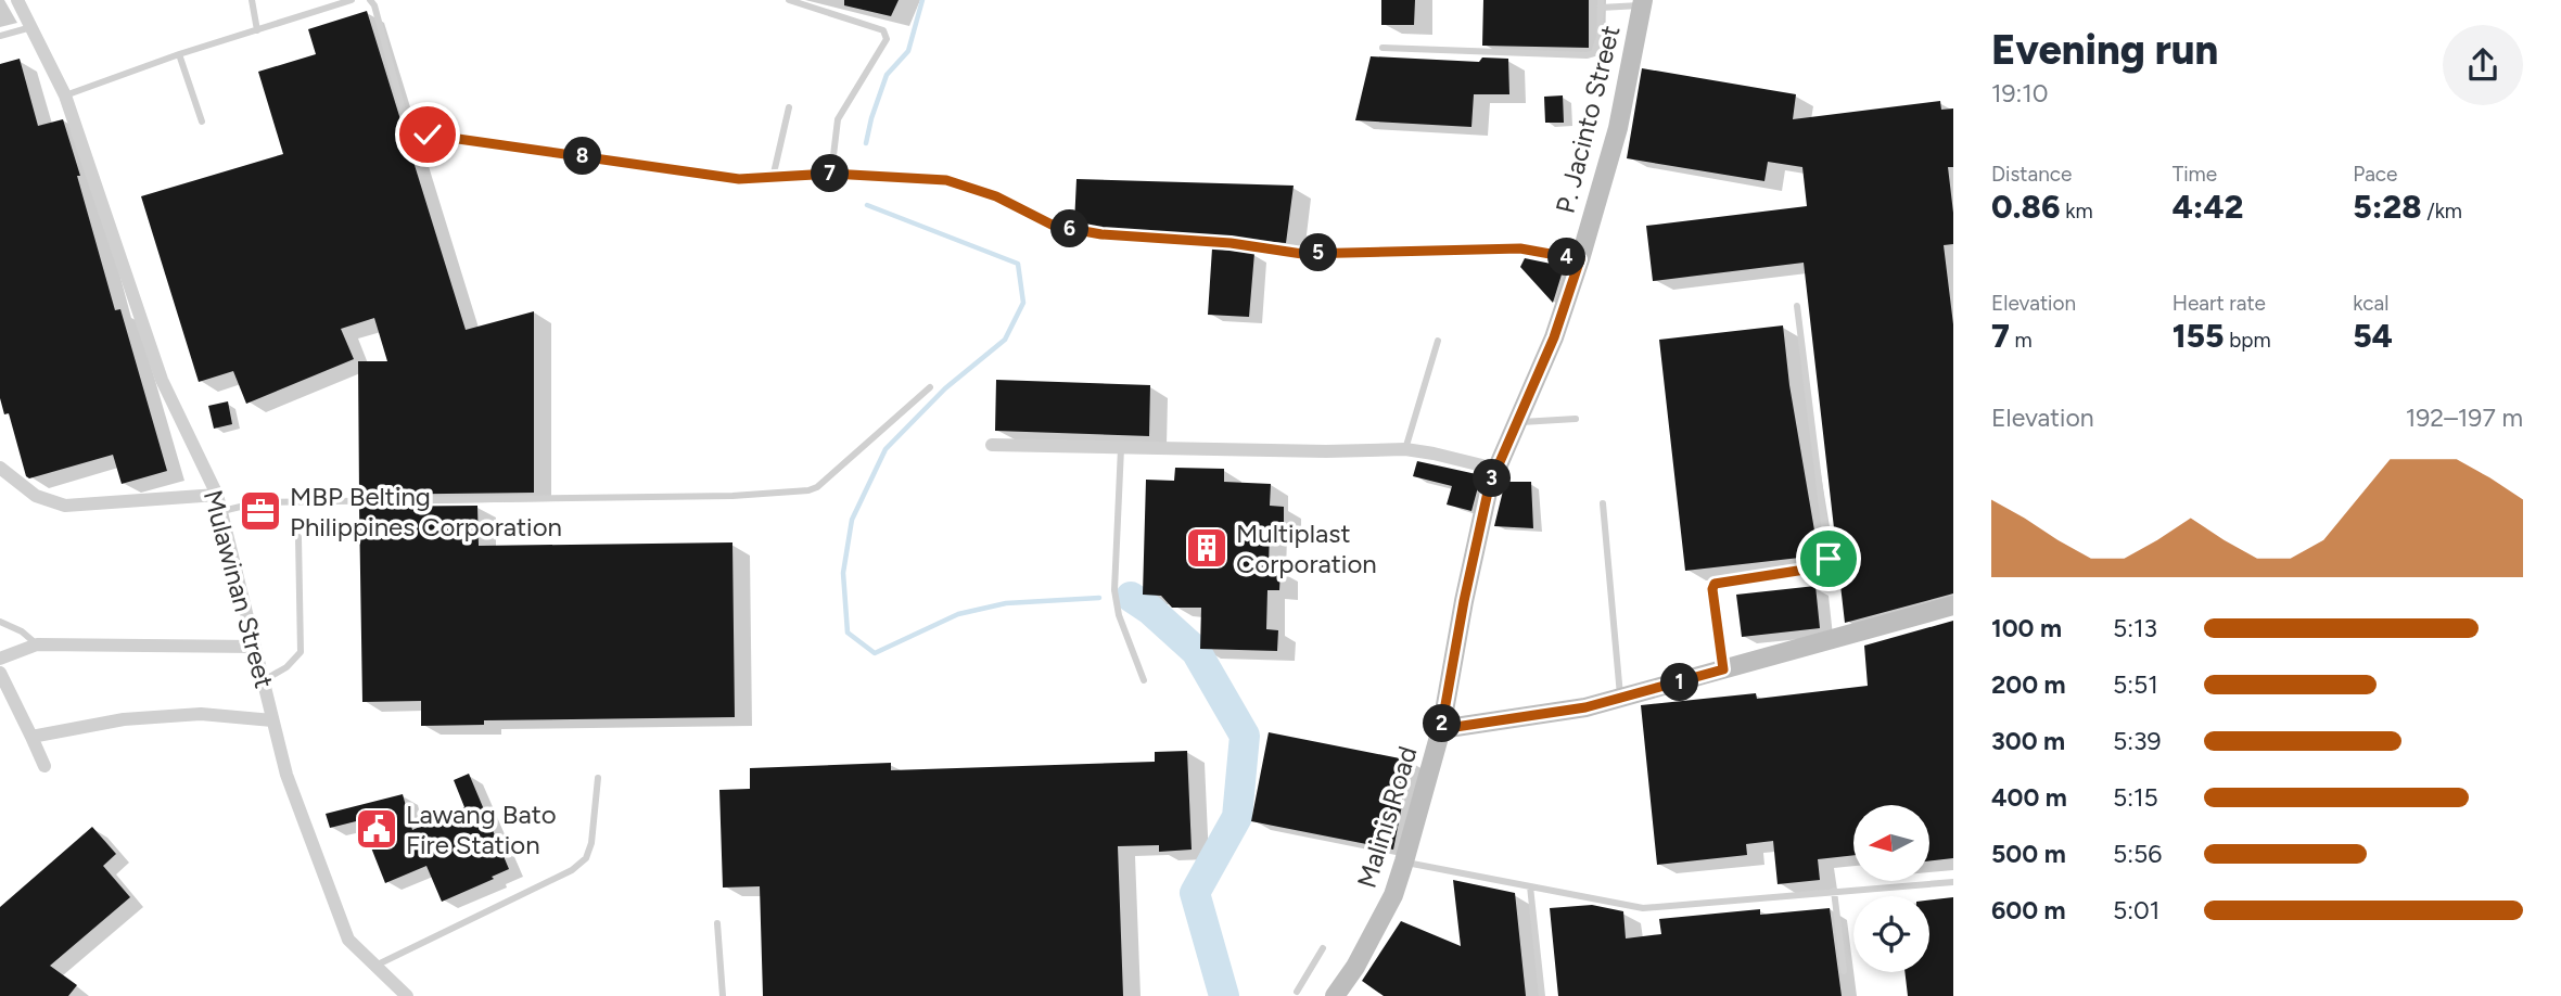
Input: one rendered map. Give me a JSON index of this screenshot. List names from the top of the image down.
{
  "streets": {
    "main road": ["P. Jacinto Street", "Malinis Road"],
    "street": ["Mulawinan Street"]
  },
  "crossings": [
    ["P. Jacinto Street", "Malinis Road"]
  ],
  "places": {
    "office": ["MBP Belting Philippines Corporation"],
    "building": ["Multiplast Corporation"],
    "public building": ["Lawang Bato Fire Station"]
  },
  "north": "left",
  "page": {
    "heading": ["Evening run", "19:10"],
    "stats": [
      ["Distance", "0.86 km"],
      ["Time", "4:42"],
      ["Pace", "5:28 /km"],
      ["Elevation", "7 m"],
      ["Heart rate", "155 bpm"],
      ["kcal", "54"]
    ],
    "pins": [
      "8",
      "7",
      "6",
      "5",
      "4",
      "3",
      "1",
      "2"
    ],
    "chart": ["Elevation", "192–197 m"],
    "list": [
      {
        "name": "100 m",
        "note": "5:13"
      },
      {
        "name": "200 m",
        "note": "5:51"
      },
      {
        "name": "300 m",
        "note": "5:39"
      },
      {
        "name": "400 m",
        "note": "5:15"
      },
      {
        "name": "500 m",
        "note": "5:56"
      },
      {
        "name": "600 m",
        "note": "5:01"
      }
    ]
  }
}
